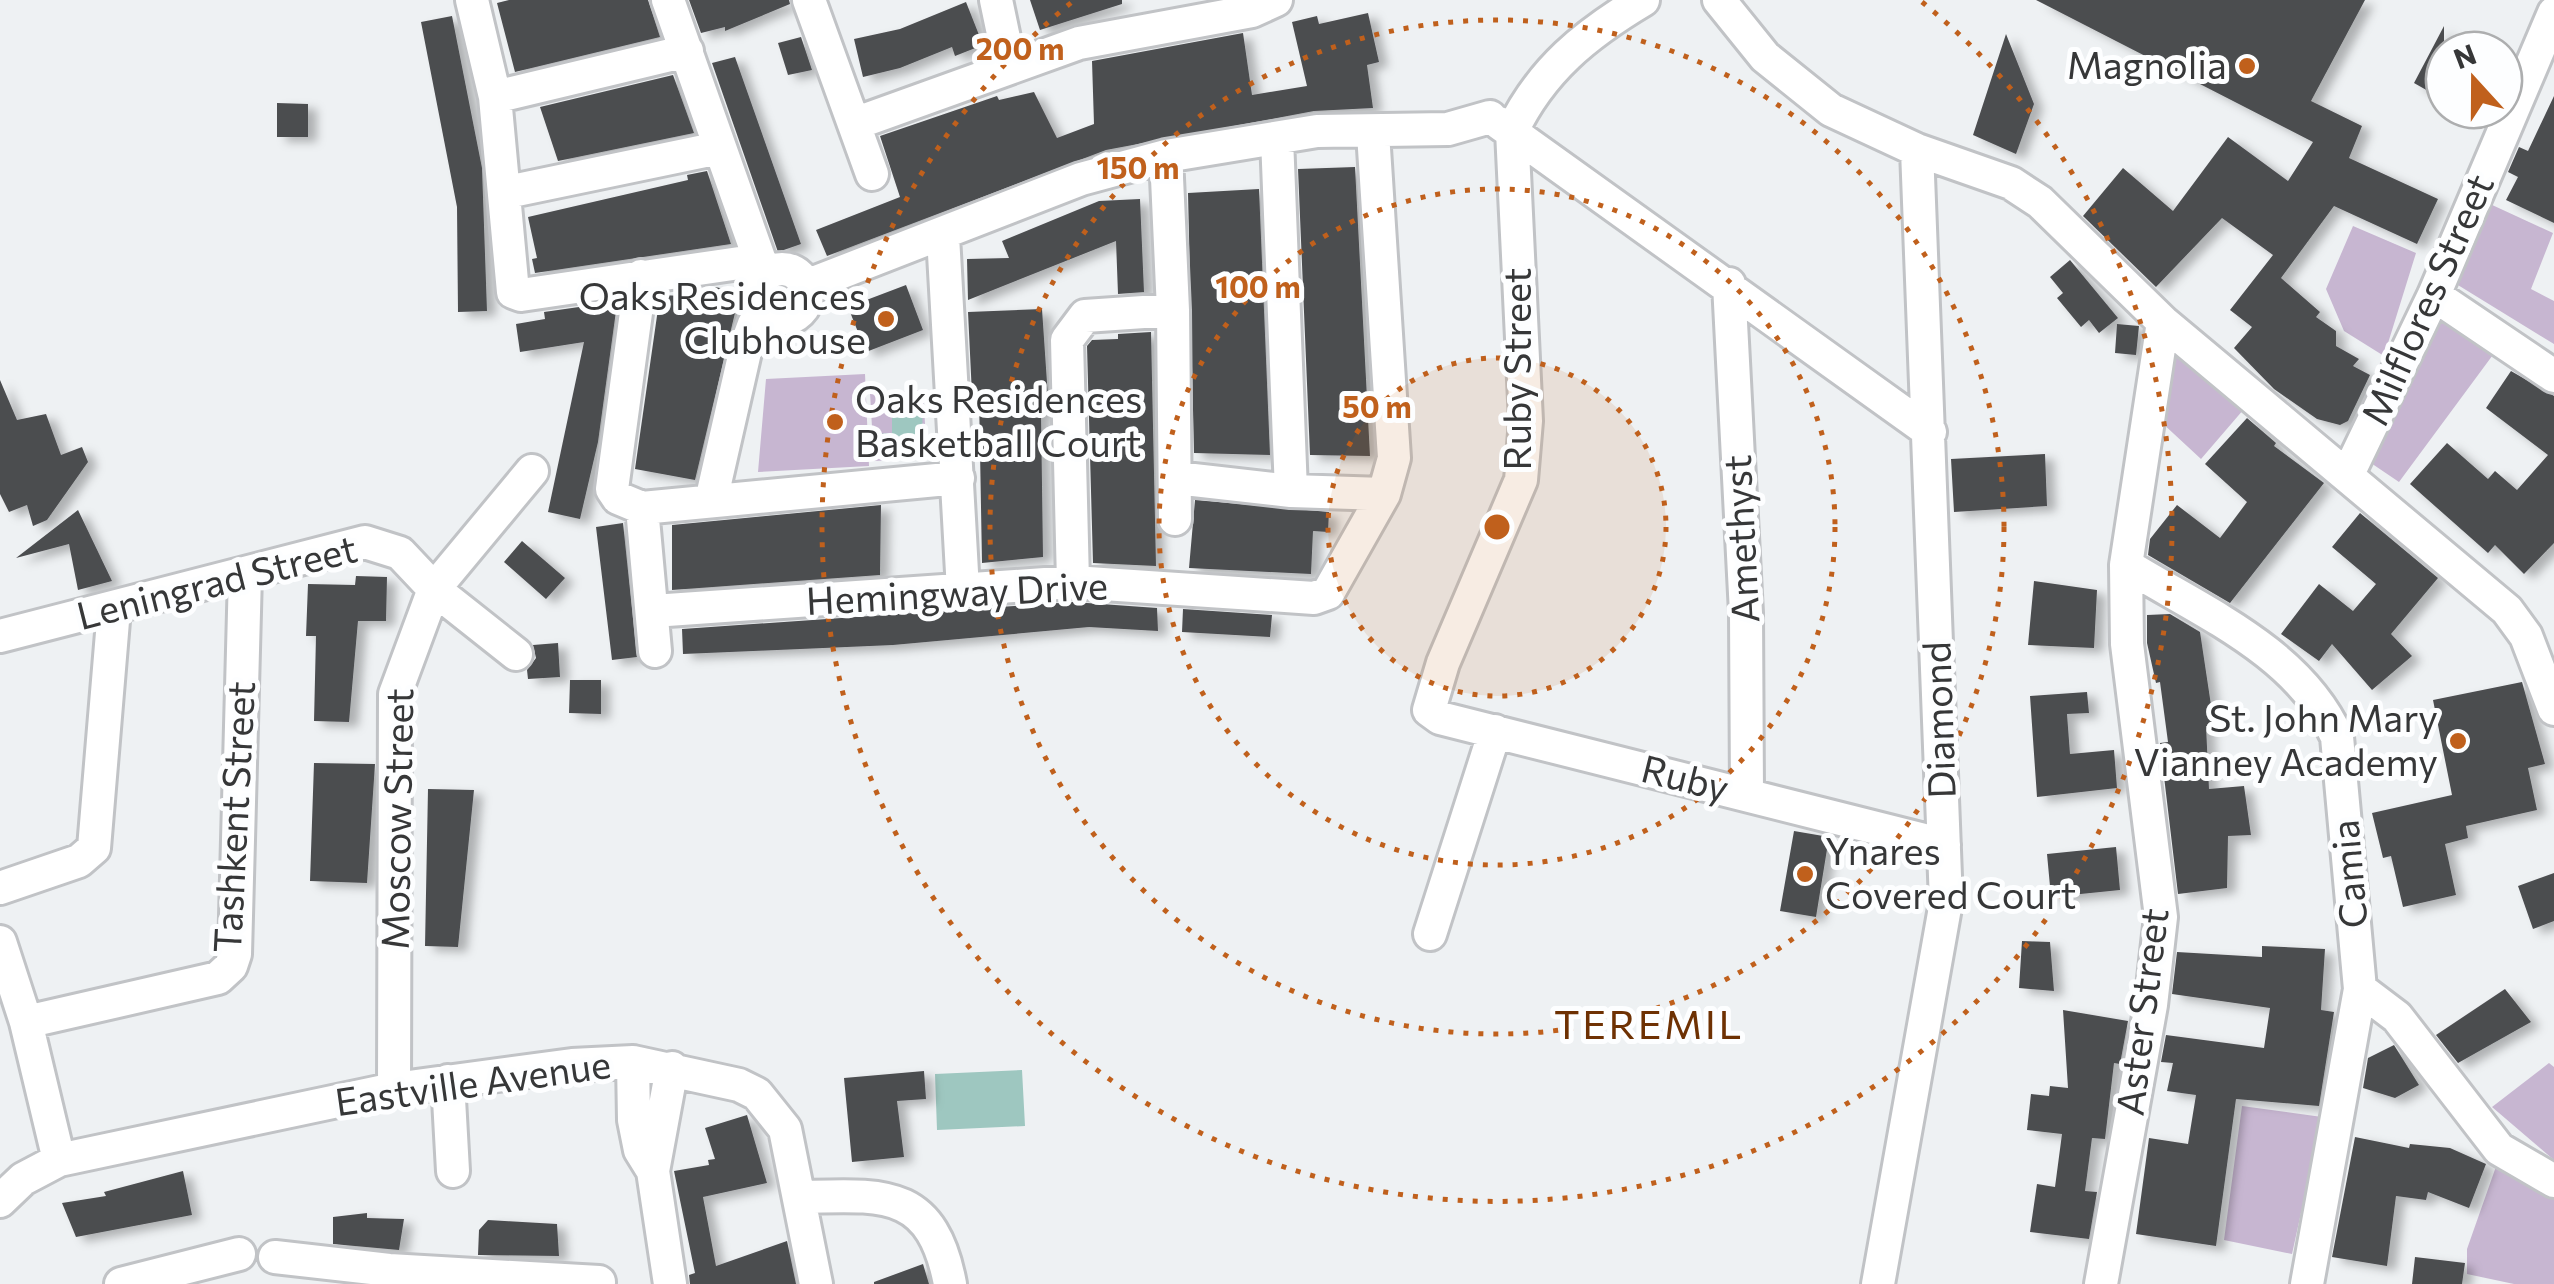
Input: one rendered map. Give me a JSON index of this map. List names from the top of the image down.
{
  "streets": {
    "street": [
      "Milflores Street",
      "Ruby Street",
      "Amethyst",
      "Leningrad Street",
      "Hemingway Drive",
      "Diamond",
      "Ruby",
      "Tashkent Street",
      "Moscow Street",
      "Camia",
      "Aster Street",
      "Eastville Avenue"
    ]
  },
  "crossings": [
    ["Ruby Street", "Ruby"],
    ["Amethyst", "Ruby"],
    ["Leningrad Street", "Tashkent Street"],
    ["Leningrad Street", "Moscow Street"],
    ["Diamond", "Ruby"],
    ["Moscow Street", "Eastville Avenue"],
    ["Camia", "Aster Street"]
  ],
  "districts": ["TEREMIL"],
  "places": [
    "Magnolia",
    "Oaks Residences Clubhouse",
    "Oaks Residences Basketball Court",
    "St. John Mary Vianney Academy",
    "Ynares Covered Court"
  ],
  "north": "top",
  "rings": [
    "200 m",
    "150 m",
    "100 m",
    "50 m"
  ]
}
